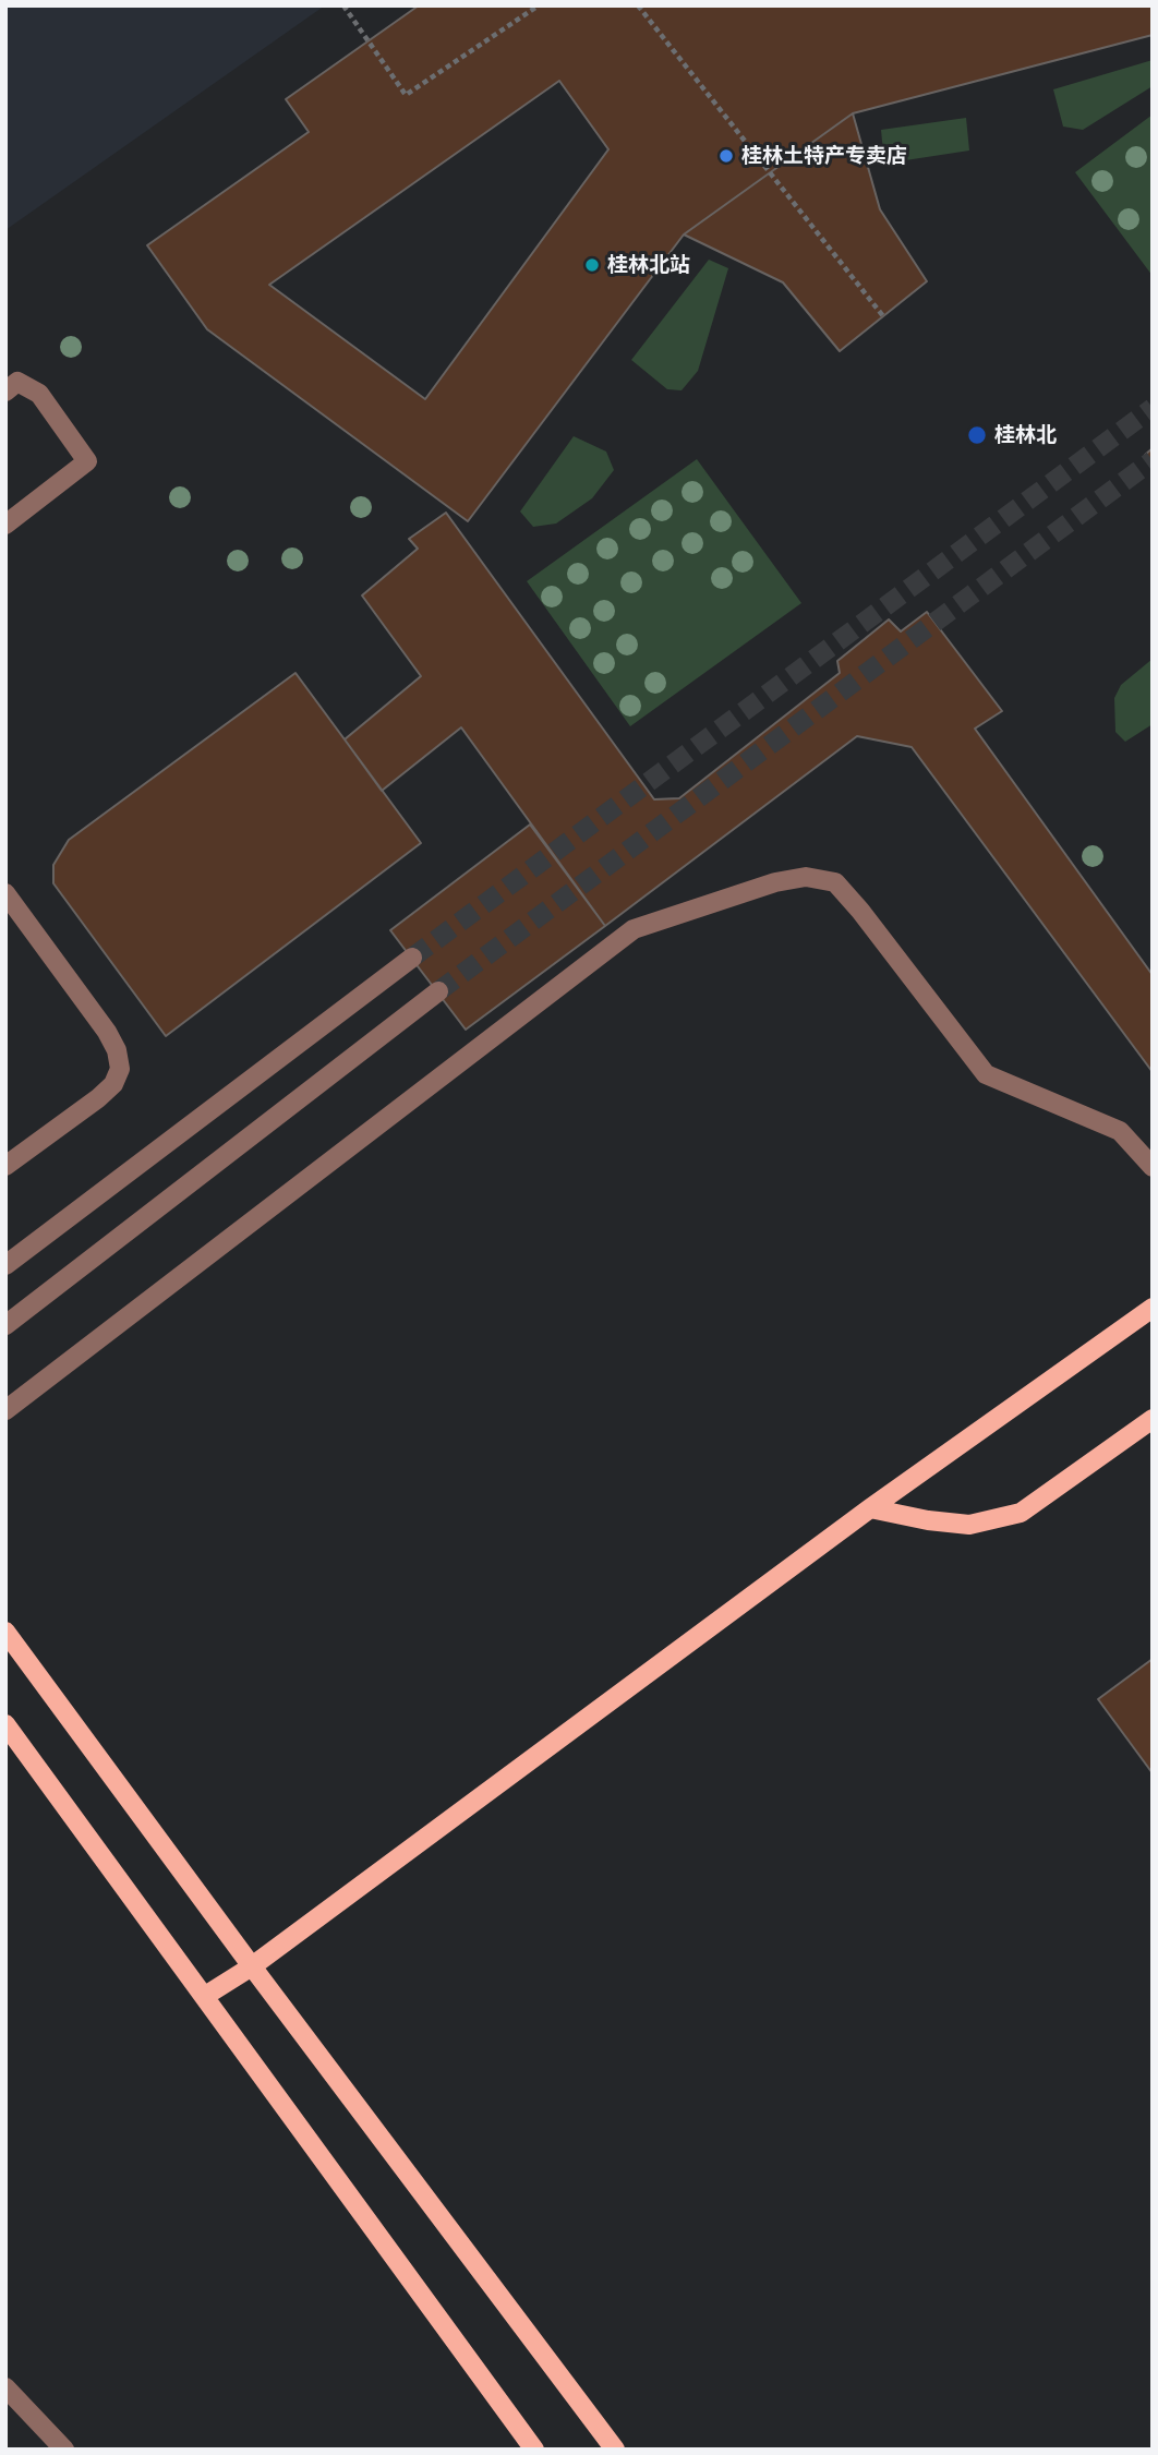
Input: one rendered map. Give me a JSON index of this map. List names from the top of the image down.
{
  "places": ["桂林土特产专卖店", "桂林北站", "桂林北"]
}
